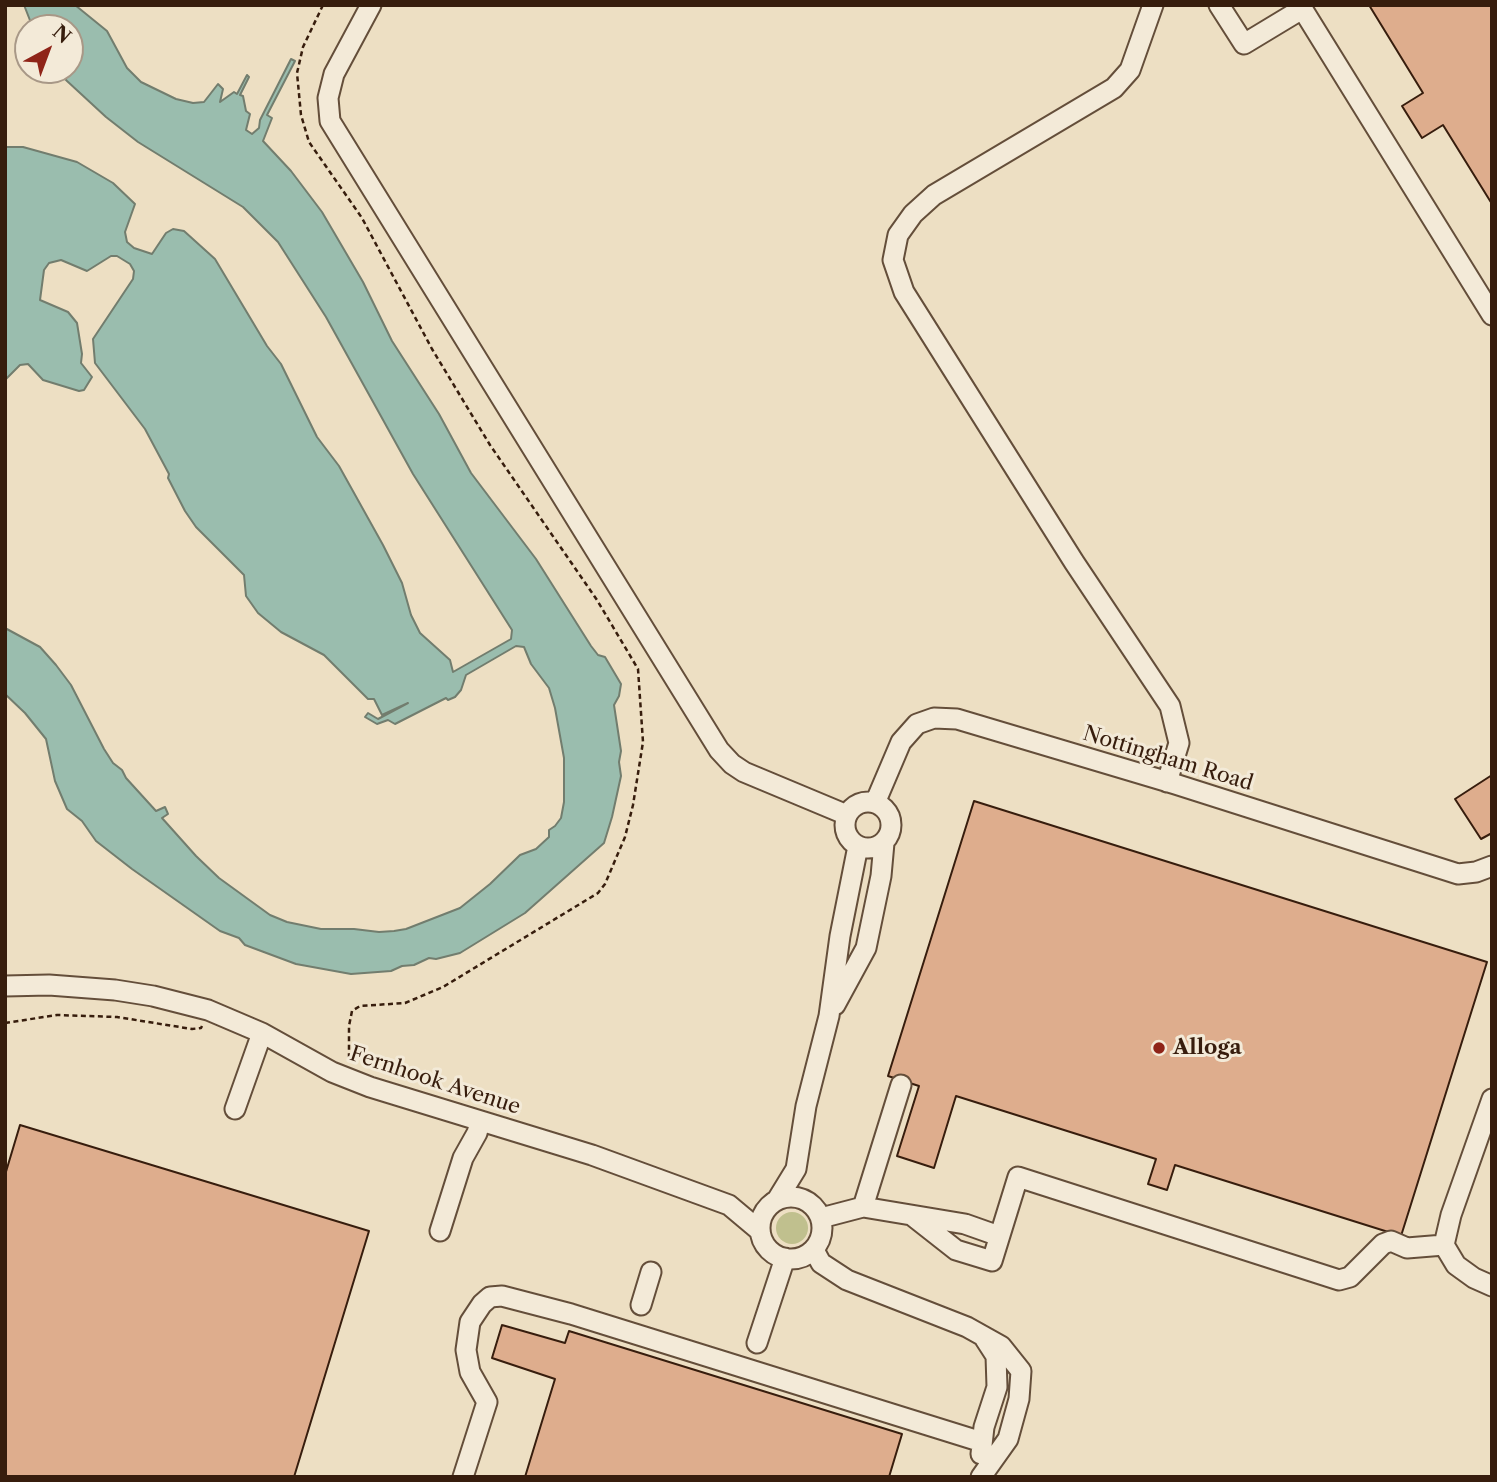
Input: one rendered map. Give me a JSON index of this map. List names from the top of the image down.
{
  "streets": {
    "street": ["Nottingham Road", "Fernhook Avenue"]
  },
  "places": ["Alloga"],
  "north": "top right"
}
